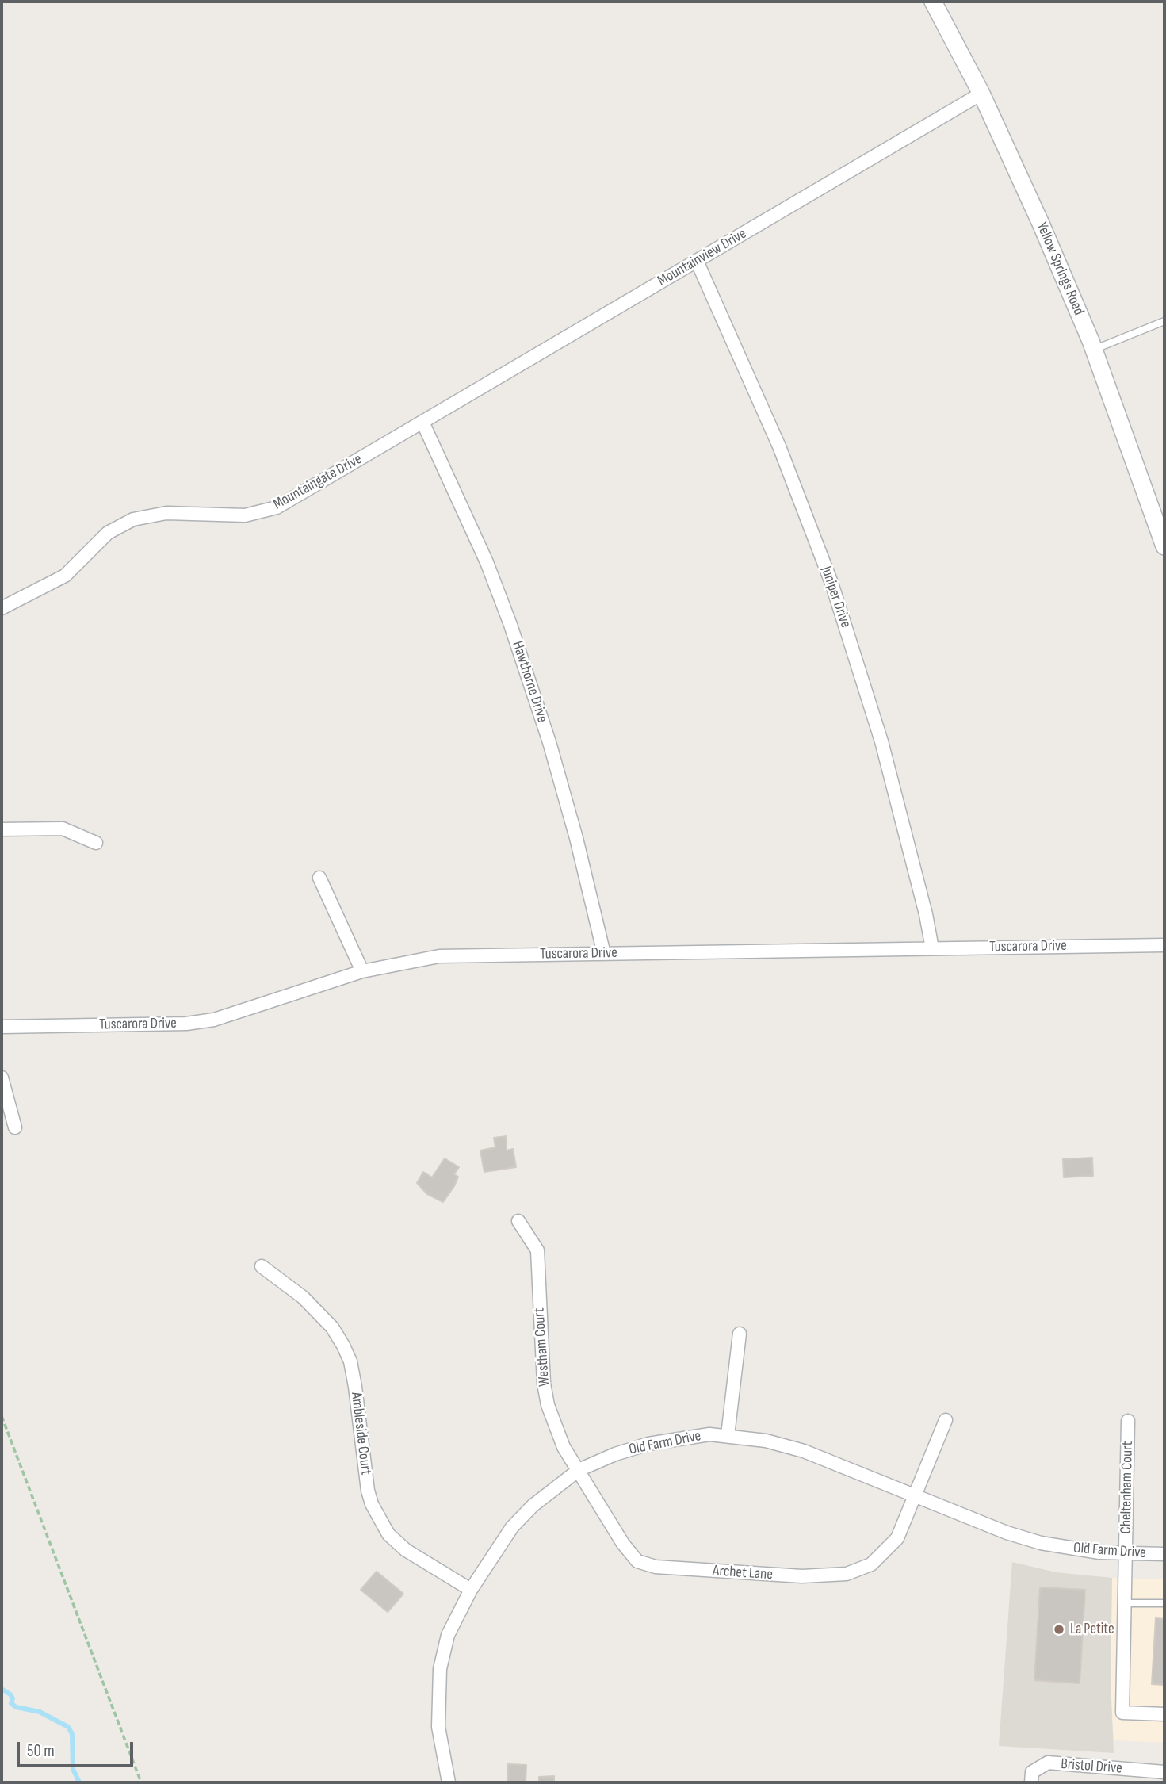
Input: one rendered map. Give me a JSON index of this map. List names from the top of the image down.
{
  "streets": {
    "main road": ["Yellow Springs Road"],
    "street": [
      "Mountainview Drive",
      "Mountaingate Drive",
      "Juniper Drive",
      "Hawthorne Drive",
      "Tuscarora Drive",
      "Westham Court",
      "Ambleside Court",
      "Old Farm Drive",
      "Cheltenham Court",
      "Archet Lane",
      "Bristol Drive"
    ]
  },
  "crossings": [
    ["Mountainview Drive", "Yellow Springs Road"],
    ["Mountainview Drive", "Mountaingate Drive"],
    ["Mountainview Drive", "Juniper Drive"],
    ["Mountainview Drive", "Hawthorne Drive"],
    ["Mountaingate Drive", "Hawthorne Drive"],
    ["Juniper Drive", "Tuscarora Drive"],
    ["Hawthorne Drive", "Tuscarora Drive"],
    ["Westham Court", "Old Farm Drive"],
    ["Westham Court", "Archet Lane"],
    ["Ambleside Court", "Old Farm Drive"],
    ["Old Farm Drive", "Cheltenham Court"],
    ["Old Farm Drive", "Archet Lane"]
  ],
  "places": ["La Petite"],
  "scale_bar": "50 m"
}
